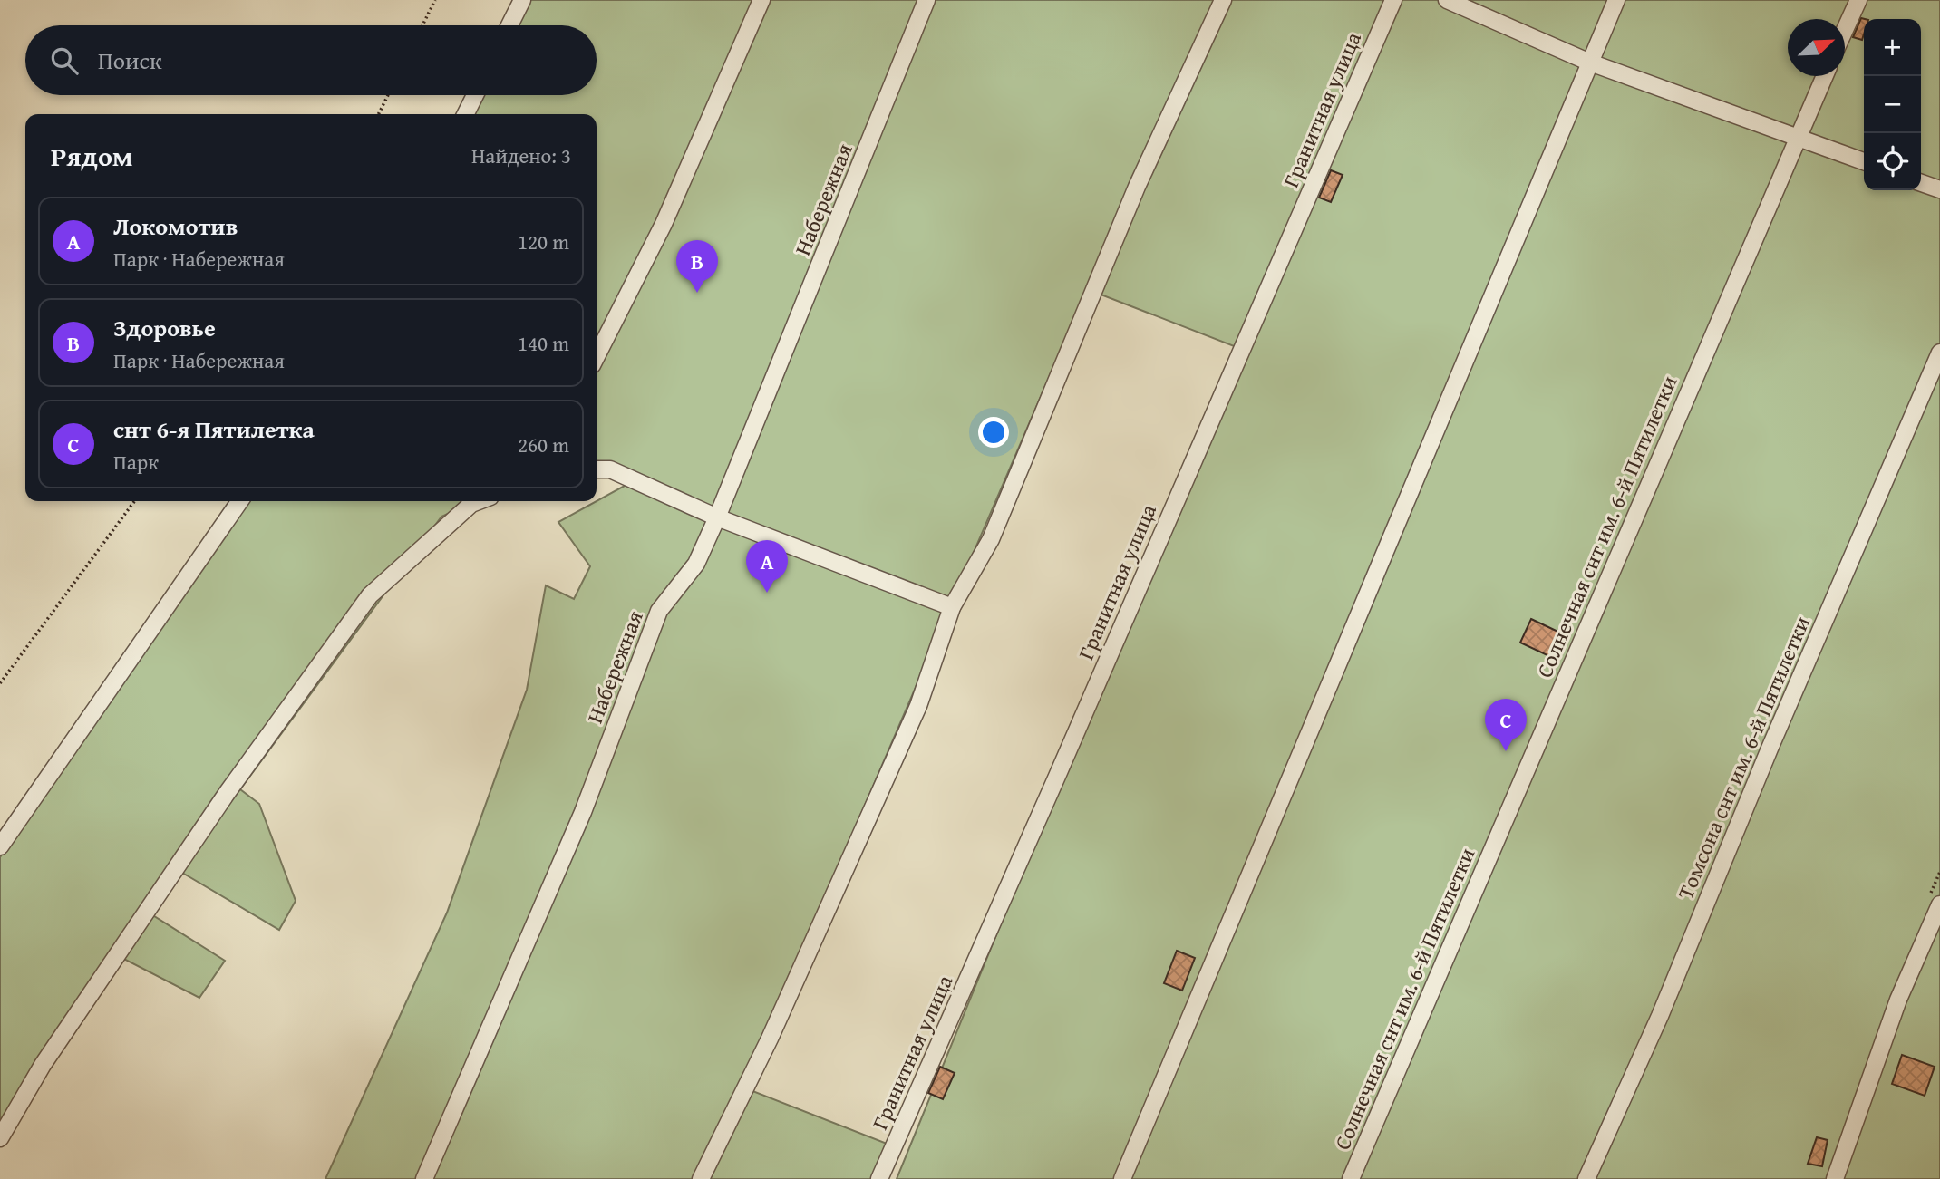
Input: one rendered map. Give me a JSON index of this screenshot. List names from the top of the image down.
{
  "streets": {
    "street": [
      "Гранитная улица",
      "Набережная",
      "Солнечная снт им. 6-й Пятилетки",
      "Томсона снт им. 6-й Пятилетки"
    ]
  },
  "north": "top right",
  "page": {
    "map_buttons": ["+", "−"],
    "search": "Поиск",
    "heading": ["Рядом", "Найдено: 3"],
    "list": [
      {
        "mark": "A",
        "name": "Локомотив",
        "note": "Парк · Набережная",
        "value": "120 m"
      },
      {
        "mark": "B",
        "name": "Здоровье",
        "note": "Парк · Набережная",
        "value": "140 m"
      },
      {
        "mark": "C",
        "name": "снт 6-я Пятилетка",
        "note": "Парк",
        "value": "260 m"
      }
    ],
    "pins": ["B", "A", "C"]
  }
}
